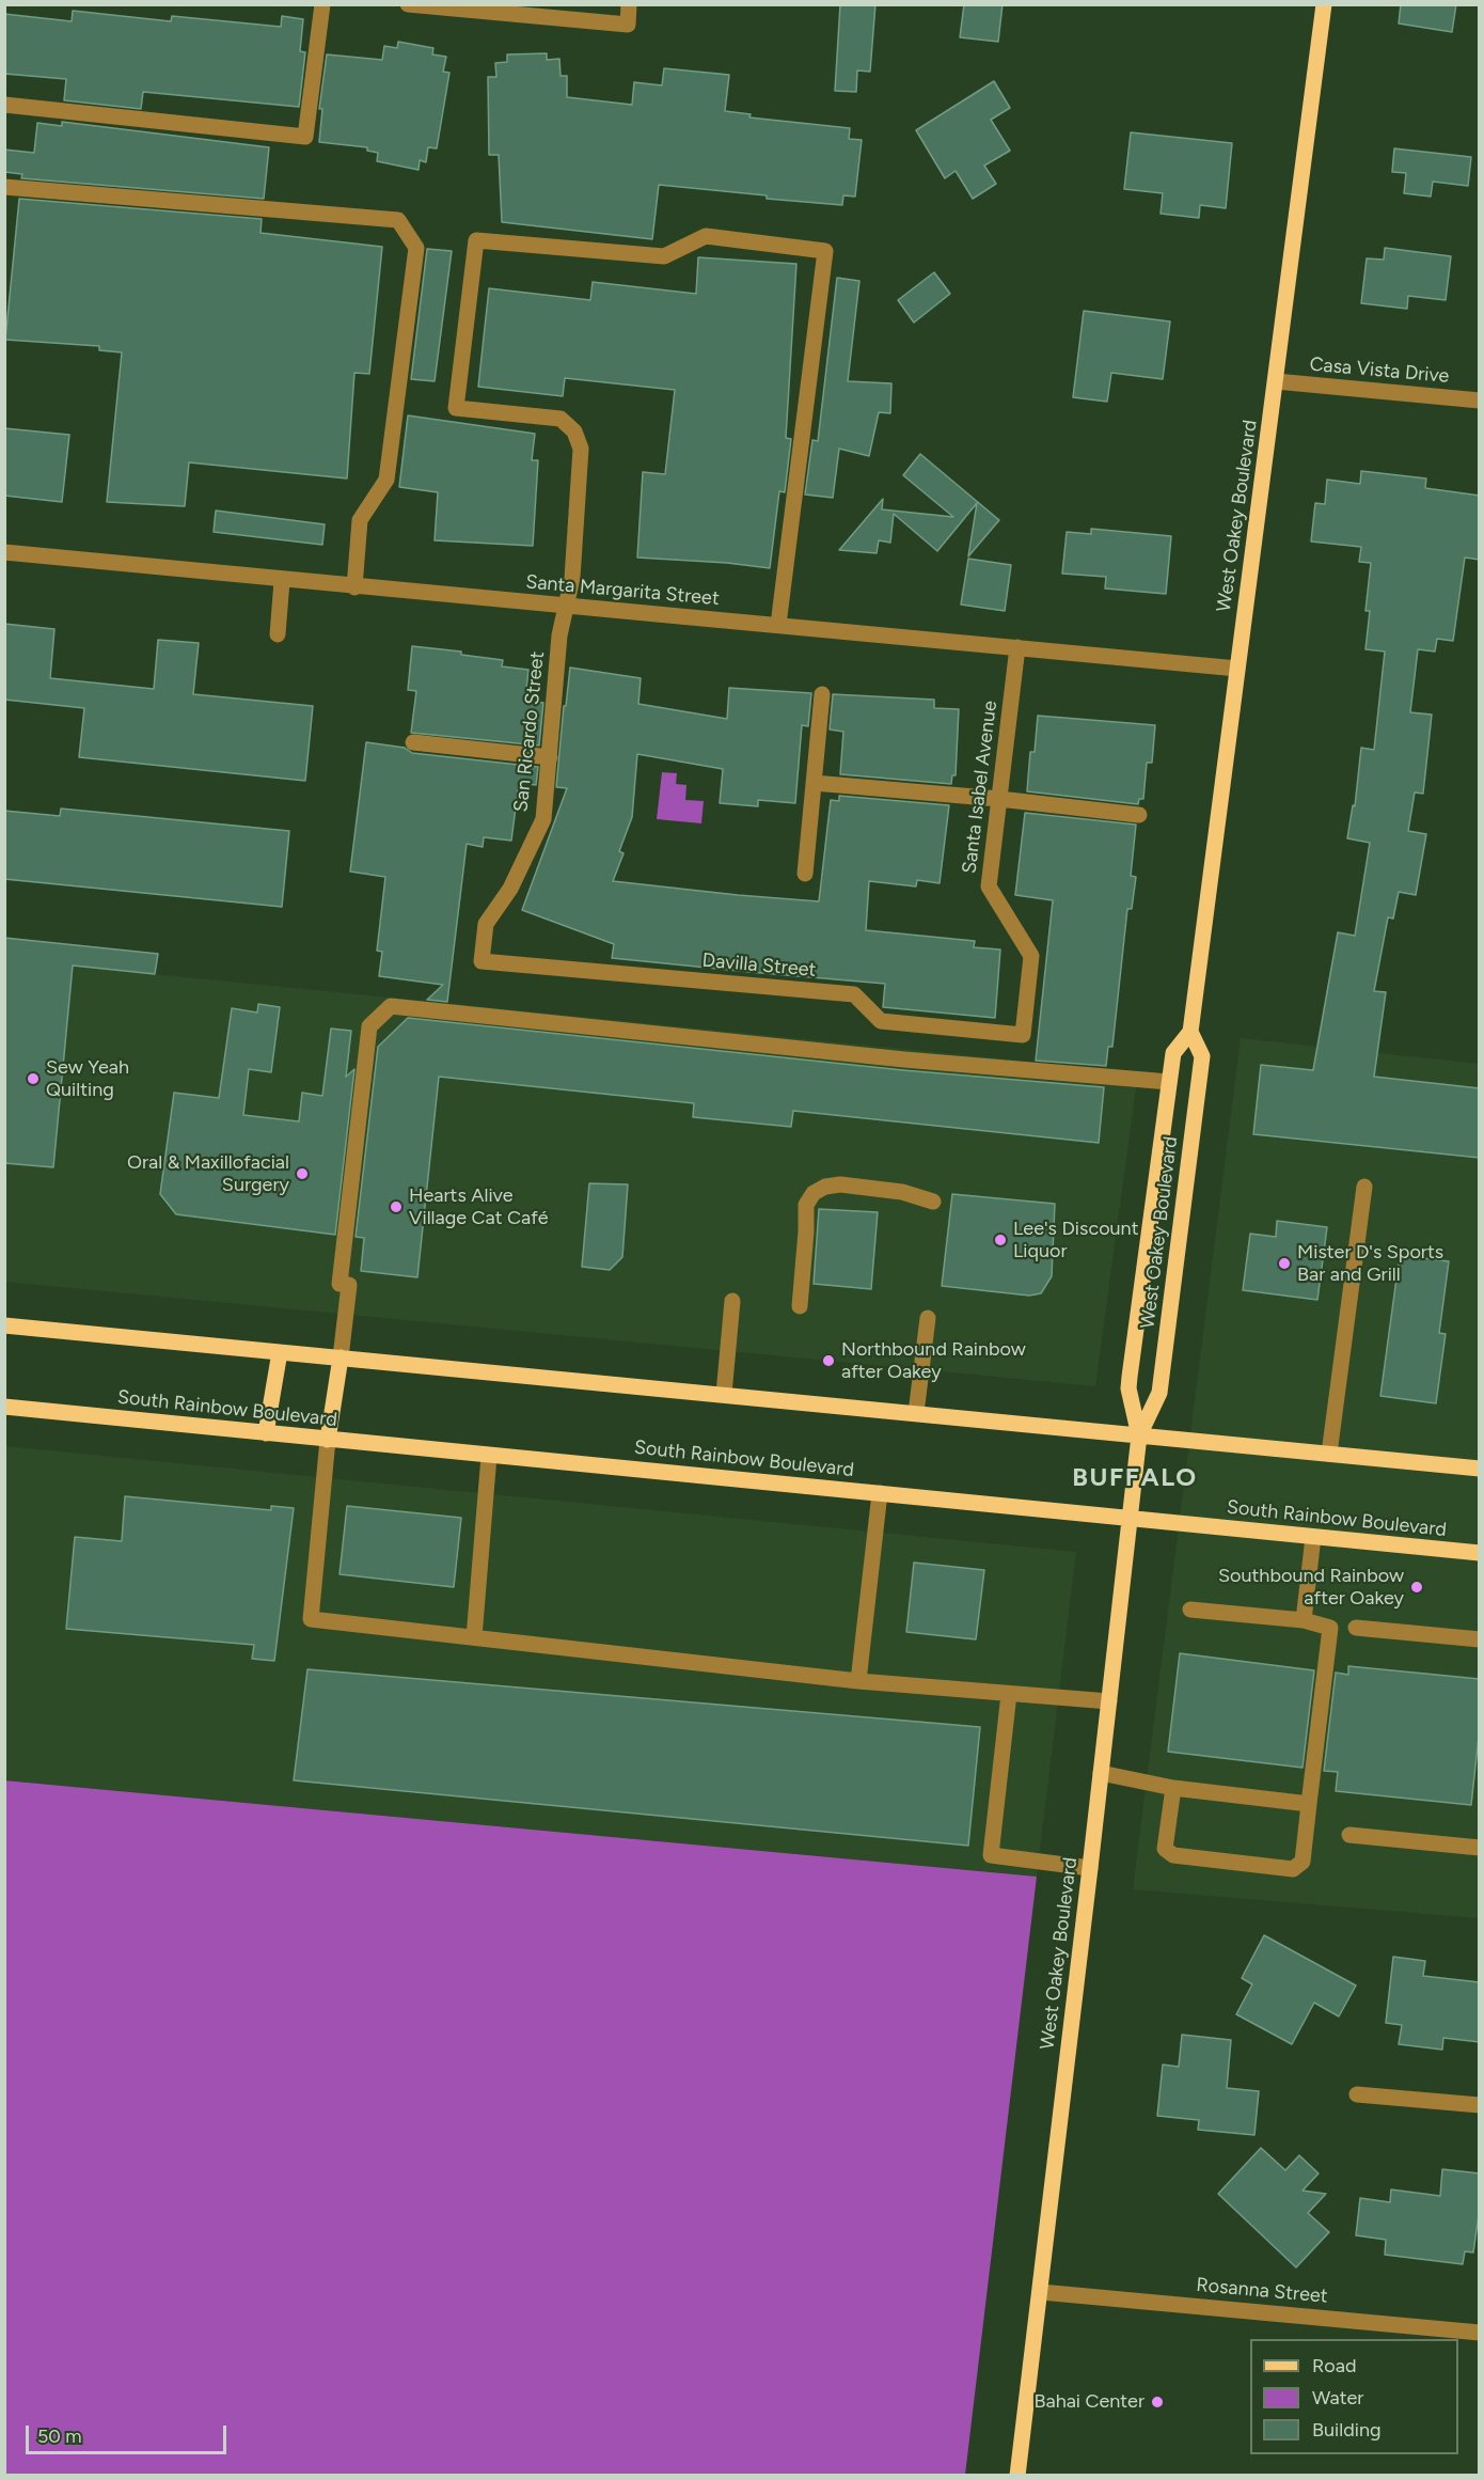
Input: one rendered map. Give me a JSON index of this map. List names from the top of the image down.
{
  "streets": {
    "main road": ["West Oakey Boulevard", "South Rainbow Boulevard"],
    "street": [
      "Casa Vista Drive",
      "Santa Margarita Street",
      "San Ricardo Street",
      "Santa Isabel Avenue",
      "Davilla Street",
      "Rosanna Street"
    ]
  },
  "crossings": [
    ["Casa Vista Drive", "West Oakey Boulevard"],
    ["West Oakey Boulevard", "Santa Margarita Street"],
    ["West Oakey Boulevard", "South Rainbow Boulevard"],
    ["West Oakey Boulevard", "Rosanna Street"],
    ["Santa Margarita Street", "San Ricardo Street"],
    ["Santa Margarita Street", "Santa Isabel Avenue"],
    ["San Ricardo Street", "Davilla Street"],
    ["Santa Isabel Avenue", "Davilla Street"]
  ],
  "districts": ["BUFFALO"],
  "places": [
    "Sew Yeah Quilting",
    "Oral & Maxillofacial Surgery",
    "Hearts Alive Village Cat Café",
    "Lee's Discount Liquor",
    "Mister D's Sports Bar and Grill",
    "Northbound Rainbow after Oakey",
    "Southbound Rainbow after Oakey",
    "Bahai Center"
  ],
  "legend": ["Road", "Water", "Building"],
  "scale_bar": "50 m"
}
